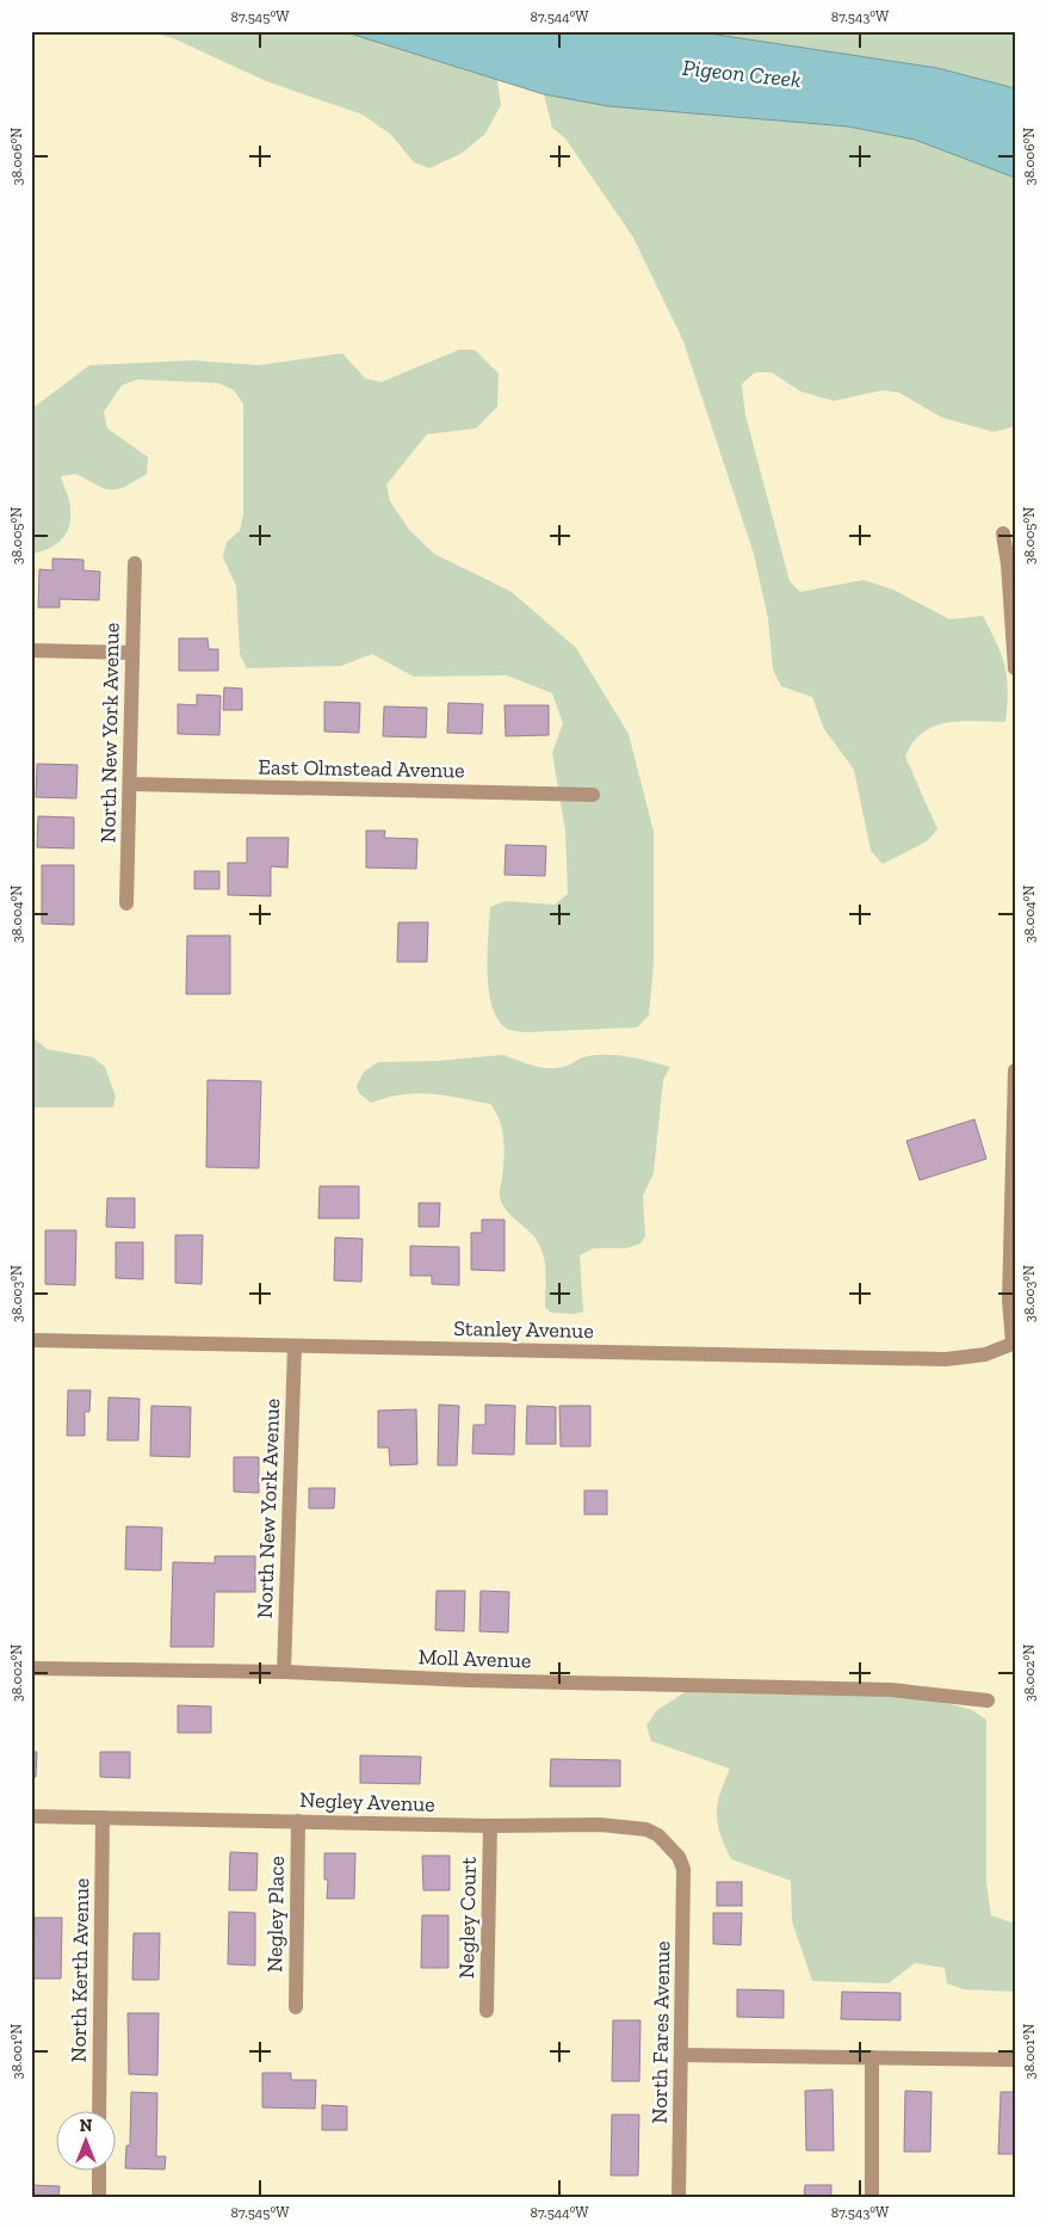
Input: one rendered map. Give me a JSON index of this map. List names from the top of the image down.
{
  "streets": {
    "street": [
      "North New York Avenue",
      "East Olmstead Avenue",
      "Stanley Avenue",
      "Moll Avenue",
      "Negley Avenue",
      "Negley Place",
      "Negley Court",
      "North Kerth Avenue",
      "North Fares Avenue"
    ]
  },
  "crossings": [
    ["North New York Avenue", "East Olmstead Avenue"],
    ["North New York Avenue", "Stanley Avenue"],
    ["North New York Avenue", "Moll Avenue"],
    ["Negley Avenue", "Negley Place"],
    ["Negley Avenue", "Negley Court"],
    ["Negley Avenue", "North Kerth Avenue"],
    ["Negley Avenue", "North Fares Avenue"]
  ],
  "water": ["Pigeon Creek"],
  "north": "top",
  "coordinates": [
    "87.545°W",
    "87.544°W",
    "87.543°W",
    "38.006°N",
    "38.005°N",
    "38.004°N",
    "38.003°N",
    "38.002°N",
    "38.001°N"
  ]
}
